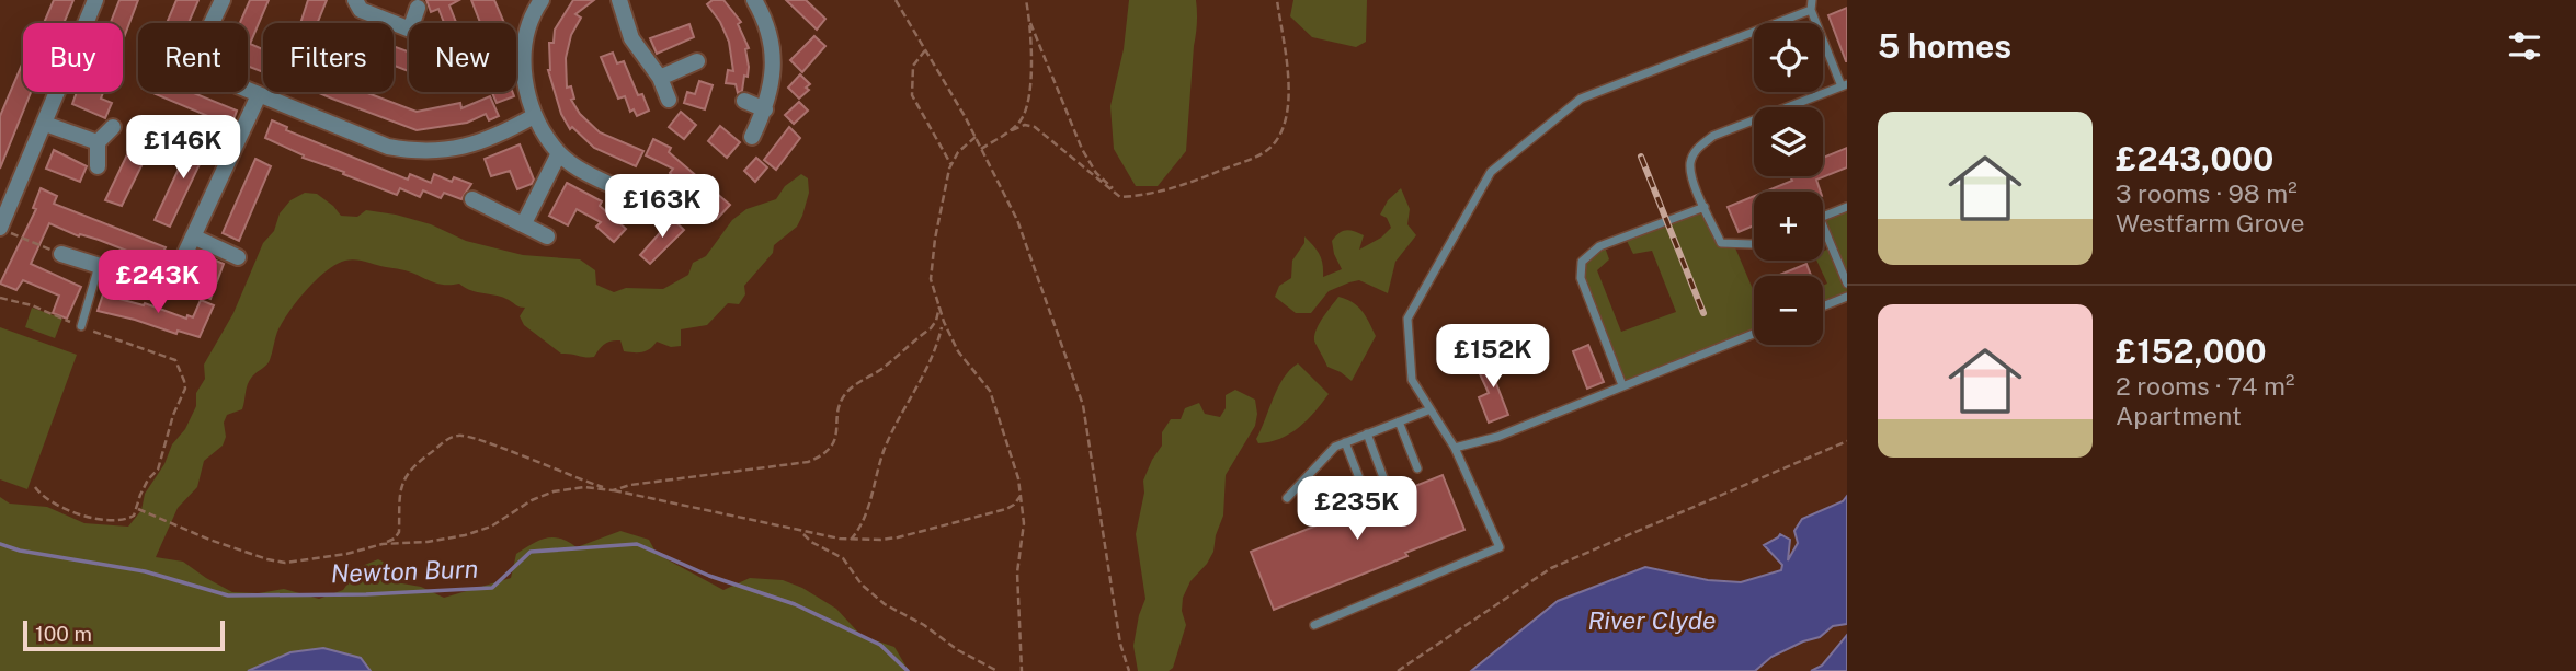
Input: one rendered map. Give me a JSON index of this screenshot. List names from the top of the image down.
{
  "water": ["Newton Burn", "River Clyde"],
  "scale_bar": "100 m",
  "page": {
    "heading": "5 homes",
    "map_buttons": ["+", "−"],
    "chip": [
      "Buy",
      "Rent",
      "Filters",
      "New"
    ],
    "list": [
      {
        "name": "£243,000",
        "note": "3 rooms · 98 m² · Westfarm Grove"
      },
      {
        "name": "£152,000",
        "note": "2 rooms · 74 m² · Apartment"
      }
    ],
    "price": [
      "£146K",
      "£163K",
      "£243K",
      "£152K",
      "£235K"
    ],
    "scale": "100 m"
  }
}
